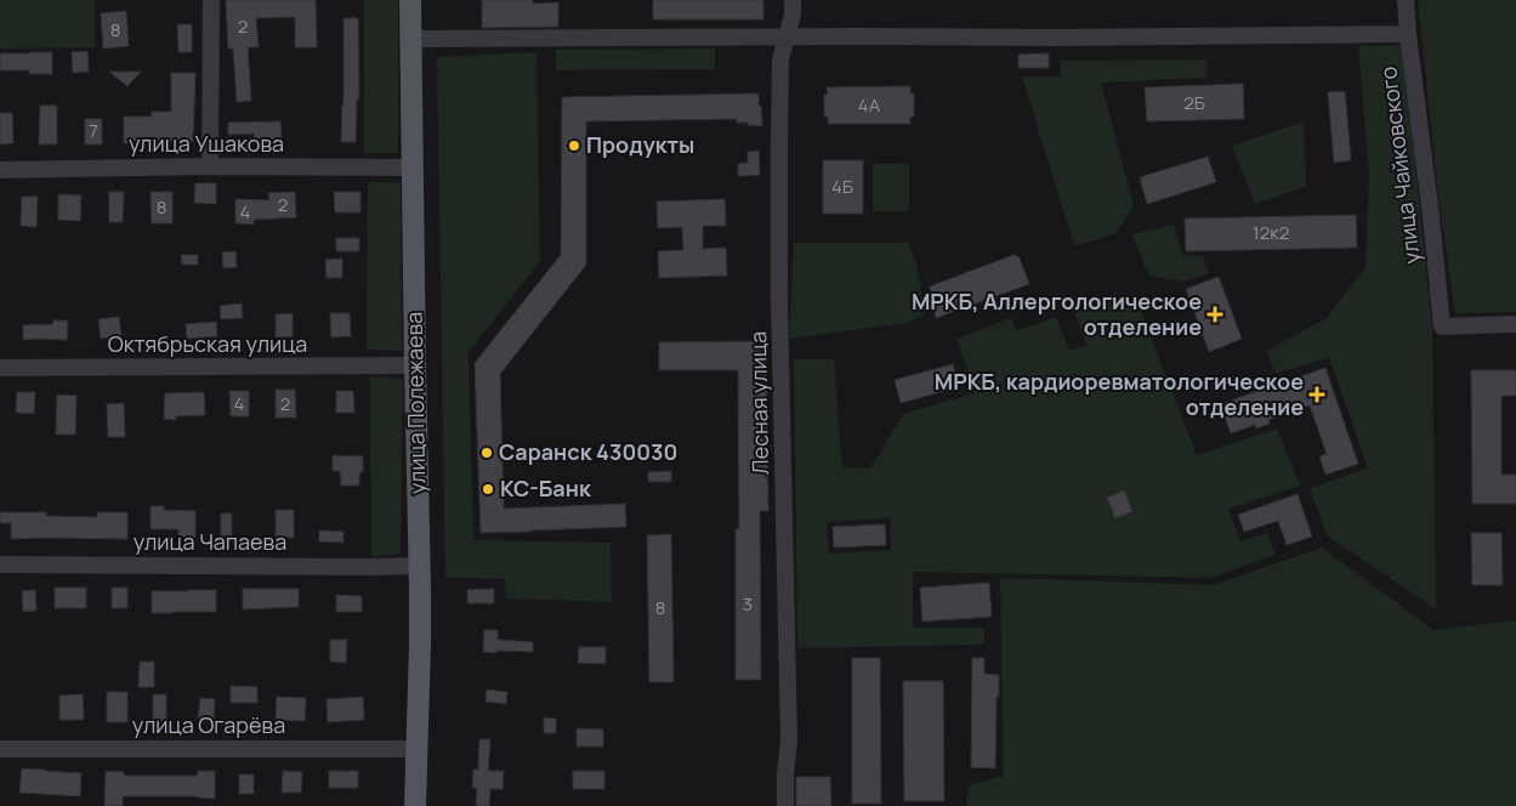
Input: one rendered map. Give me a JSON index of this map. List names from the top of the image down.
{
  "streets": {
    "main road": ["улица Полежаева"],
    "street": [
      "улица Ушакова",
      "улица Чайковского",
      "Октябрьская улица",
      "Лесная улица",
      "улица Чапаева",
      "улица Огарёва"
    ]
  },
  "crossings": [
    ["улица Ушакова", "улица Полежаева"],
    ["Октябрьская улица", "улица Полежаева"],
    ["улица Полежаева", "улица Чапаева"],
    ["улица Полежаева", "улица Огарёва"]
  ],
  "places": {
    "other": ["Продукты", "Саранск 430030", "КС-Банк"],
    "health": ["МРКБ, Аллергологическое отделение", "МРКБ, кардиоревматологическое отделение"]
  },
  "house_numbers": [
    "2",
    "8",
    "2Б",
    "4А",
    "7",
    "4Б",
    "2",
    "8",
    "4",
    "12к2",
    "4",
    "2",
    "3",
    "8"
  ]
}
